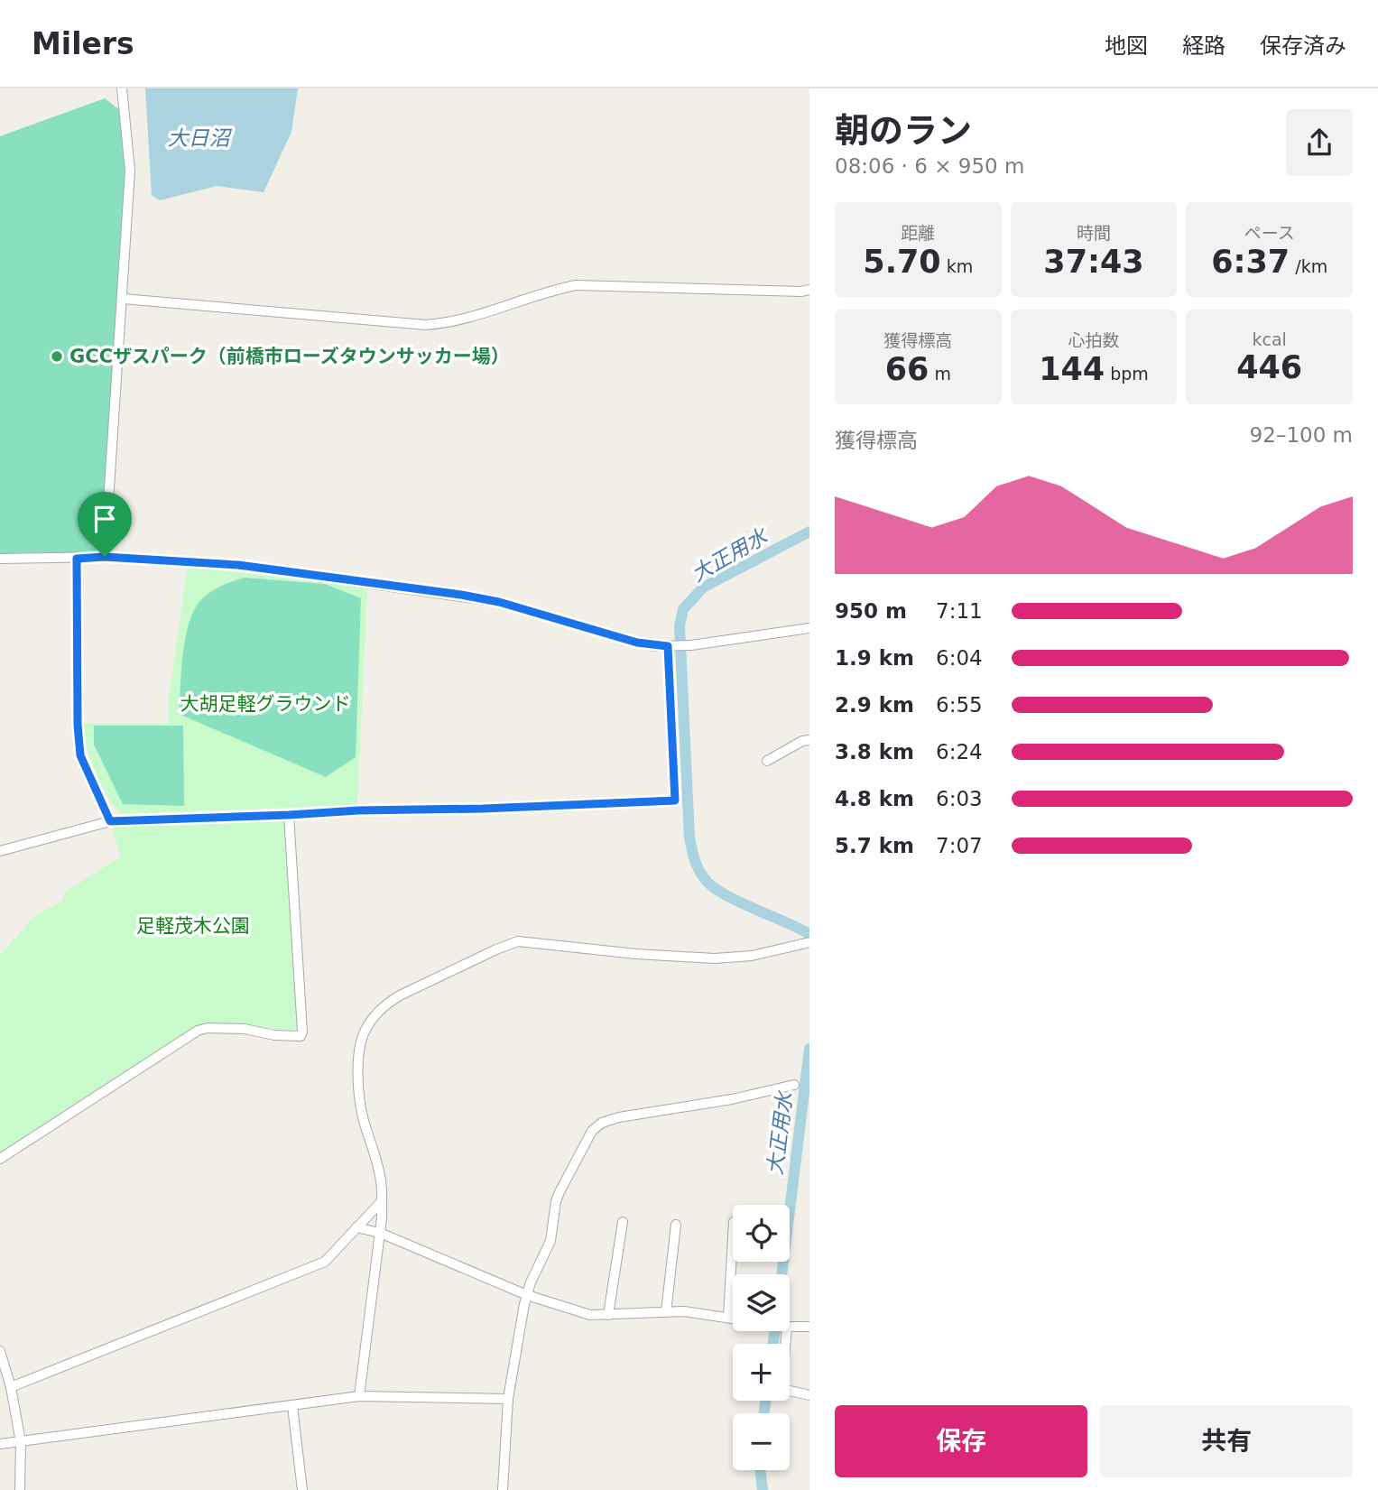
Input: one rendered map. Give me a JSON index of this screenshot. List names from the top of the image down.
{
  "water": ["大日沼", "大正用水"],
  "parks": ["大胡足軽グラウンド", "足軽茂木公園"],
  "places": ["GCCザスパーク（前橋市ローズタウンサッカー場）"],
  "page": {
    "header": "Milers",
    "nav": ["地図", "経路", "保存済み"],
    "heading": ["朝のラン", "08:06 · 6 × 950 m"],
    "stats": [
      ["距離", "5.70 km"],
      ["時間", "37:43"],
      ["ペース", "6:37 /km"],
      ["獲得標高", "66 m"],
      ["心拍数", "144 bpm"],
      ["kcal", "446"]
    ],
    "chart": ["獲得標高", "92–100 m"],
    "list": [
      {
        "name": "950 m",
        "note": "7:11"
      },
      {
        "name": "1.9 km",
        "note": "6:04"
      },
      {
        "name": "2.9 km",
        "note": "6:55"
      },
      {
        "name": "3.8 km",
        "note": "6:24"
      },
      {
        "name": "4.8 km",
        "note": "6:03"
      },
      {
        "name": "5.7 km",
        "note": "7:07"
      }
    ],
    "map_buttons": ["+", "−"],
    "buttons": ["保存", "共有"]
  }
}
